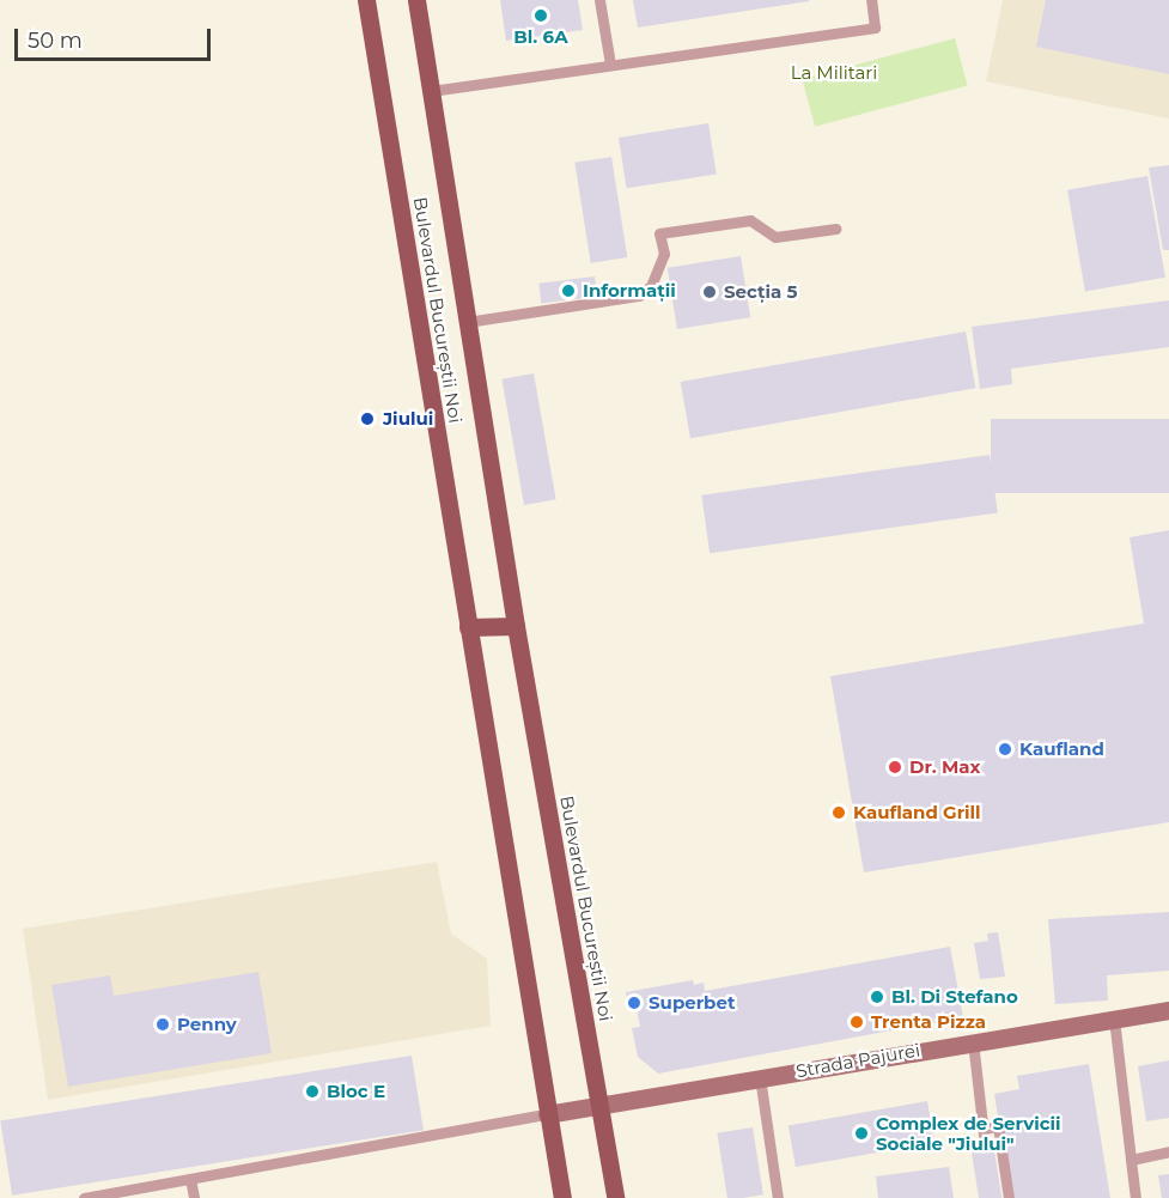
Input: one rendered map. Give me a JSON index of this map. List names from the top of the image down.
{
  "streets": {
    "main road": ["Bulevardul Bucureștii Noi"],
    "street": ["Strada Pajurei"]
  },
  "crossings": [
    ["Bulevardul Bucureștii Noi", "Strada Pajurei"]
  ],
  "parks": ["La Militari"],
  "places": [
    "Bl. 6A",
    "Informații",
    "Secția 5",
    "Jiului",
    "Kaufland",
    "Dr. Max",
    "Kaufland Grill",
    "Bl. Di Stefano",
    "Superbet",
    "Trenta Pizza",
    "Penny",
    "Bloc E",
    "Complex de Servicii Sociale \"Jiului\""
  ],
  "scale_bar": "50 m"
}
